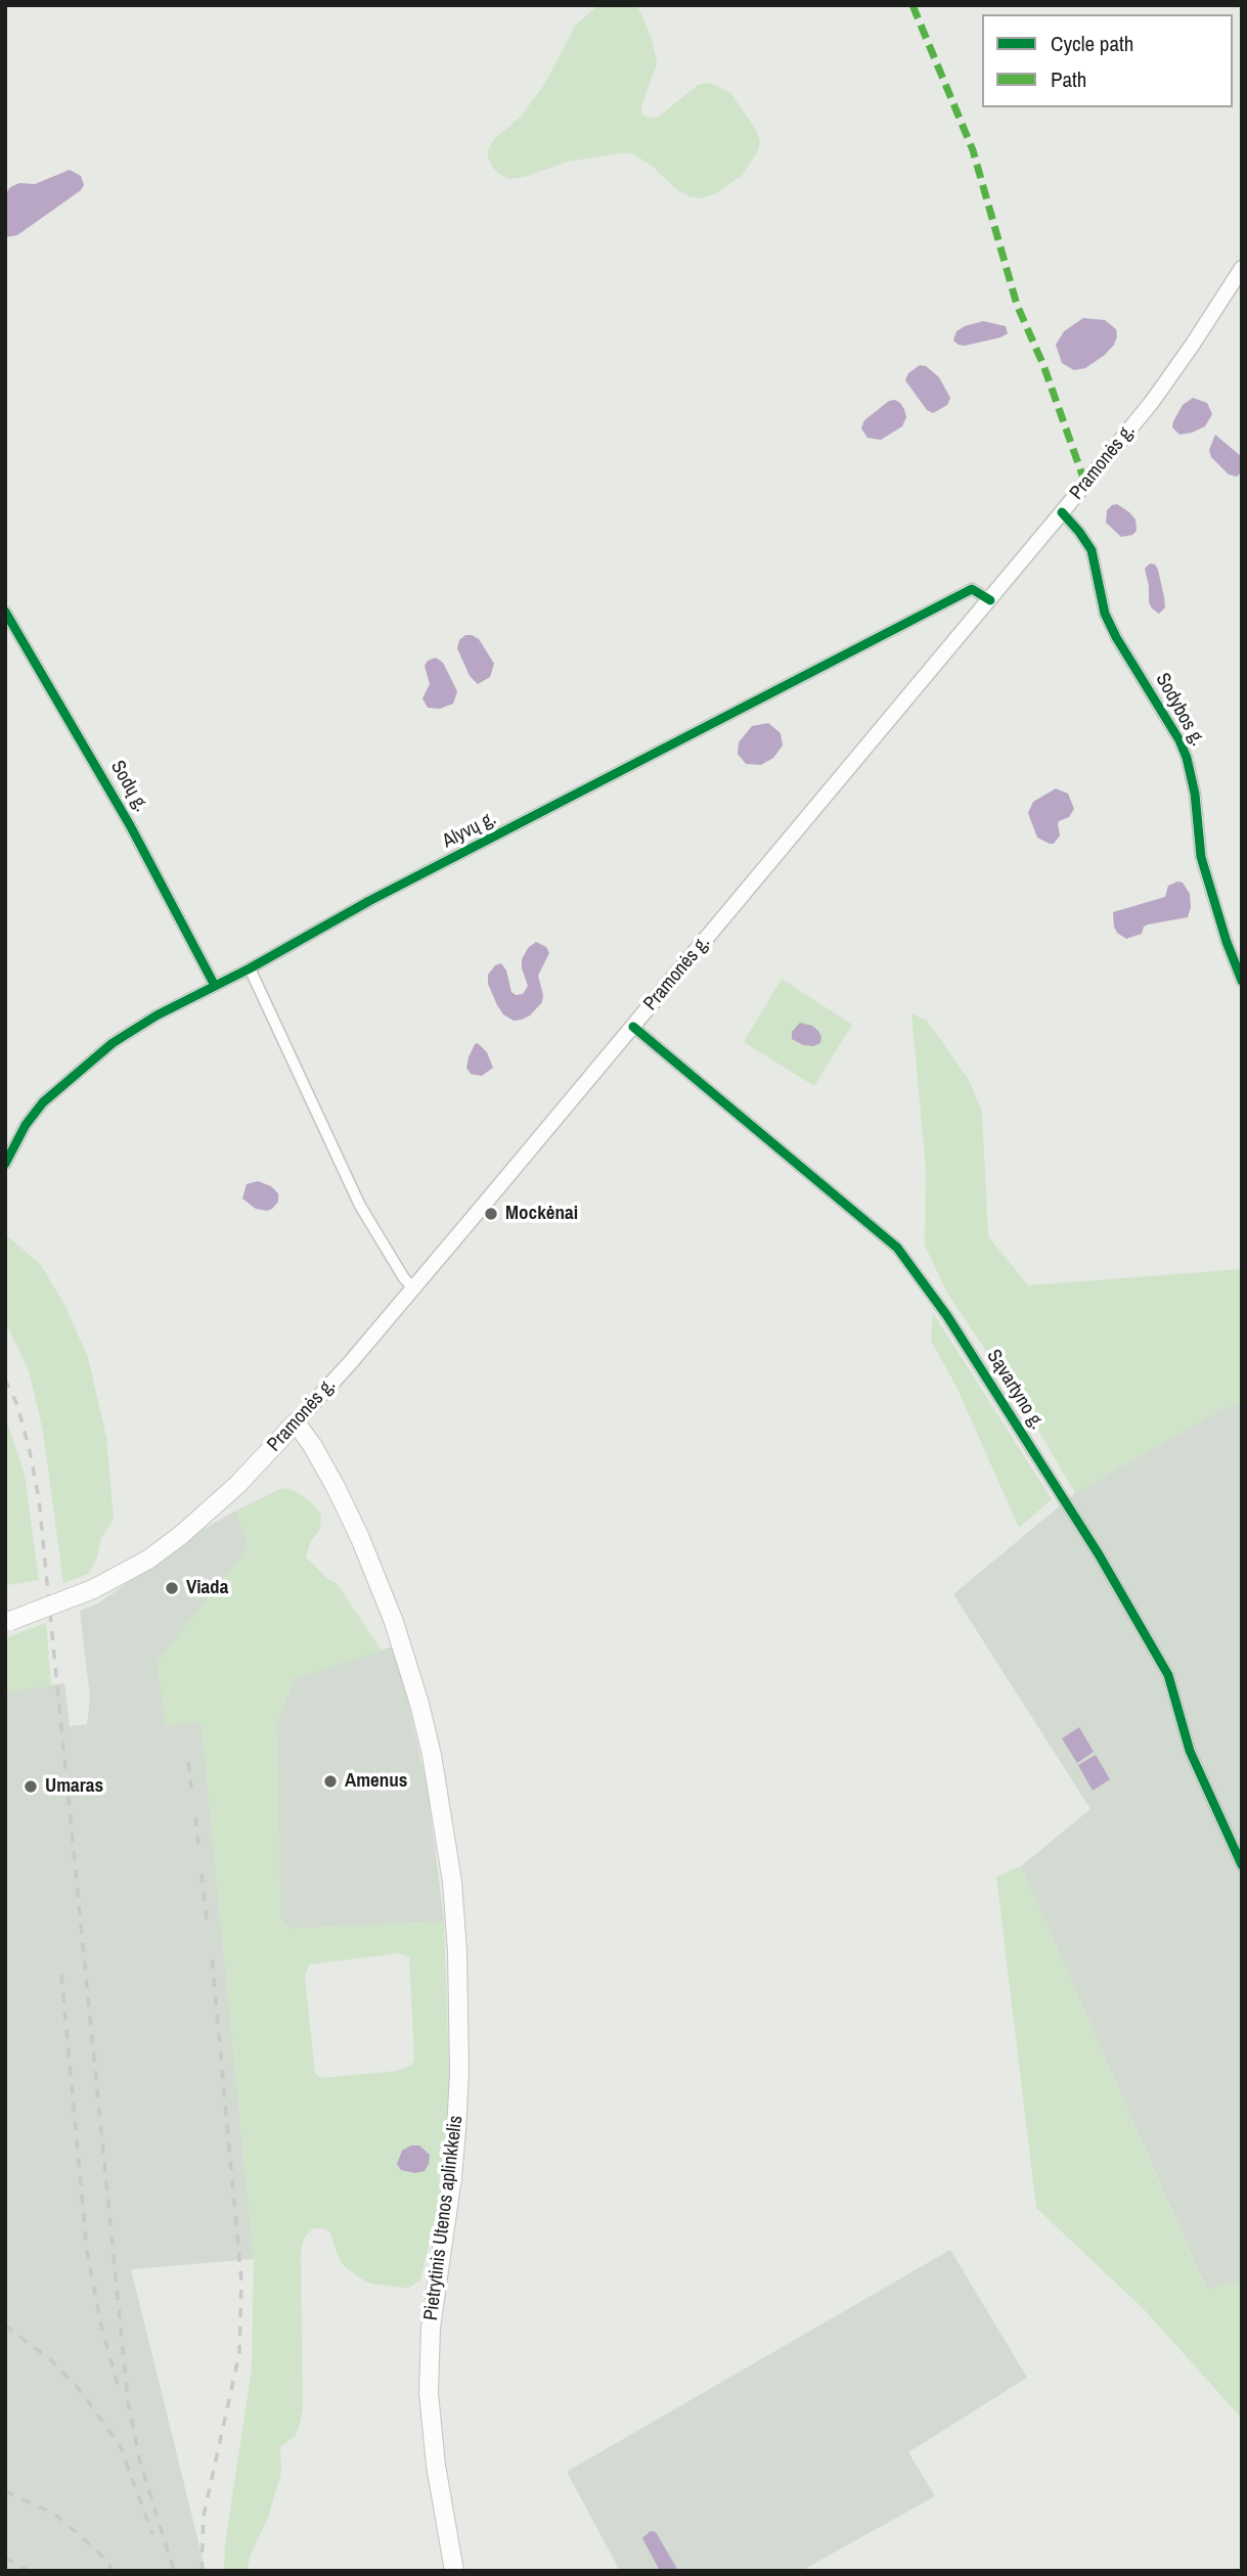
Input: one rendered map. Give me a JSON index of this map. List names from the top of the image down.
{
  "streets": {
    "highway": ["Pramonės g.", "Pietrytinis Utenos aplinkkelis"],
    "street": [
      "Sodybos g.",
      "Sodų g.",
      "Alyvų g.",
      "Sąvartyno g."
    ]
  },
  "crossings": [
    ["Pramonės g.", "Sodybos g."],
    ["Pramonės g.", "Alyvų g."],
    ["Pramonės g.", "Sąvartyno g."],
    ["Pramonės g.", "Pietrytinis Utenos aplinkkelis"],
    ["Sodų g.", "Alyvų g."]
  ],
  "places": [
    "Mockėnai",
    "Viada",
    "Amenus",
    "Umaras"
  ],
  "legend": ["Cycle path", "Path"]
}
